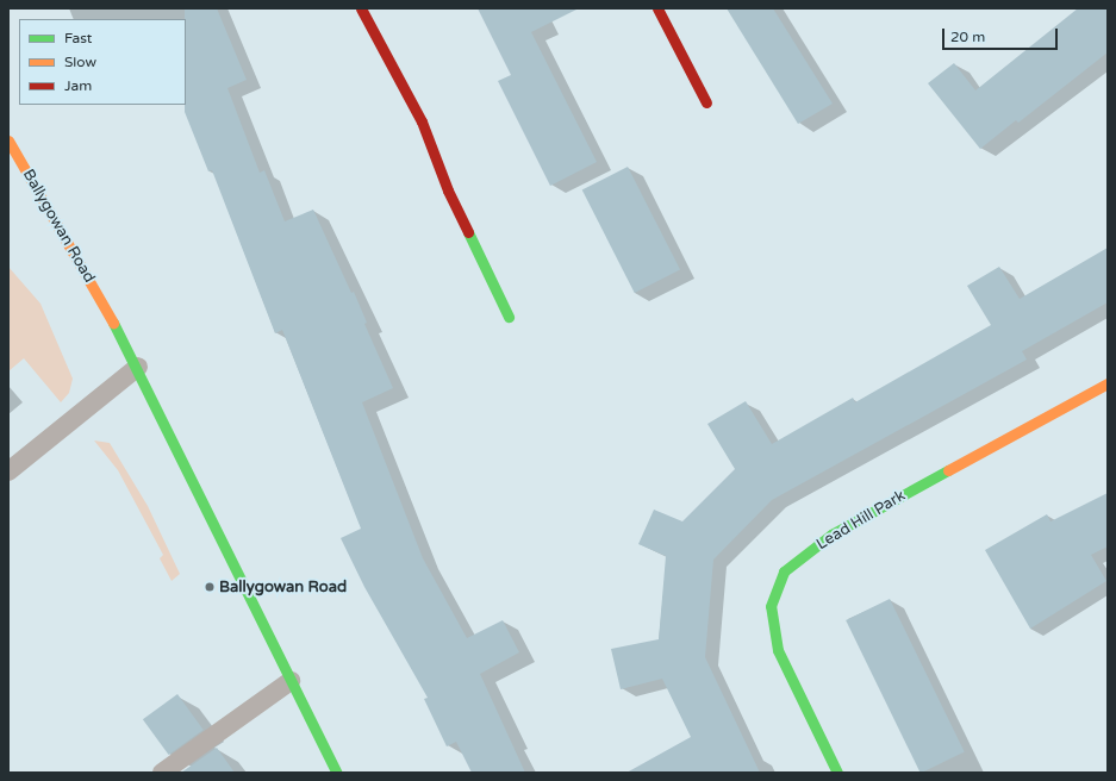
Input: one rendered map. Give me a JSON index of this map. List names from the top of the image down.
{
  "streets": {
    "street": ["Ballygowan Road", "Lead Hill Park"]
  },
  "places": ["Ballygowan Road"],
  "legend": ["Fast", "Slow", "Jam"],
  "scale_bar": "20 m"
}
